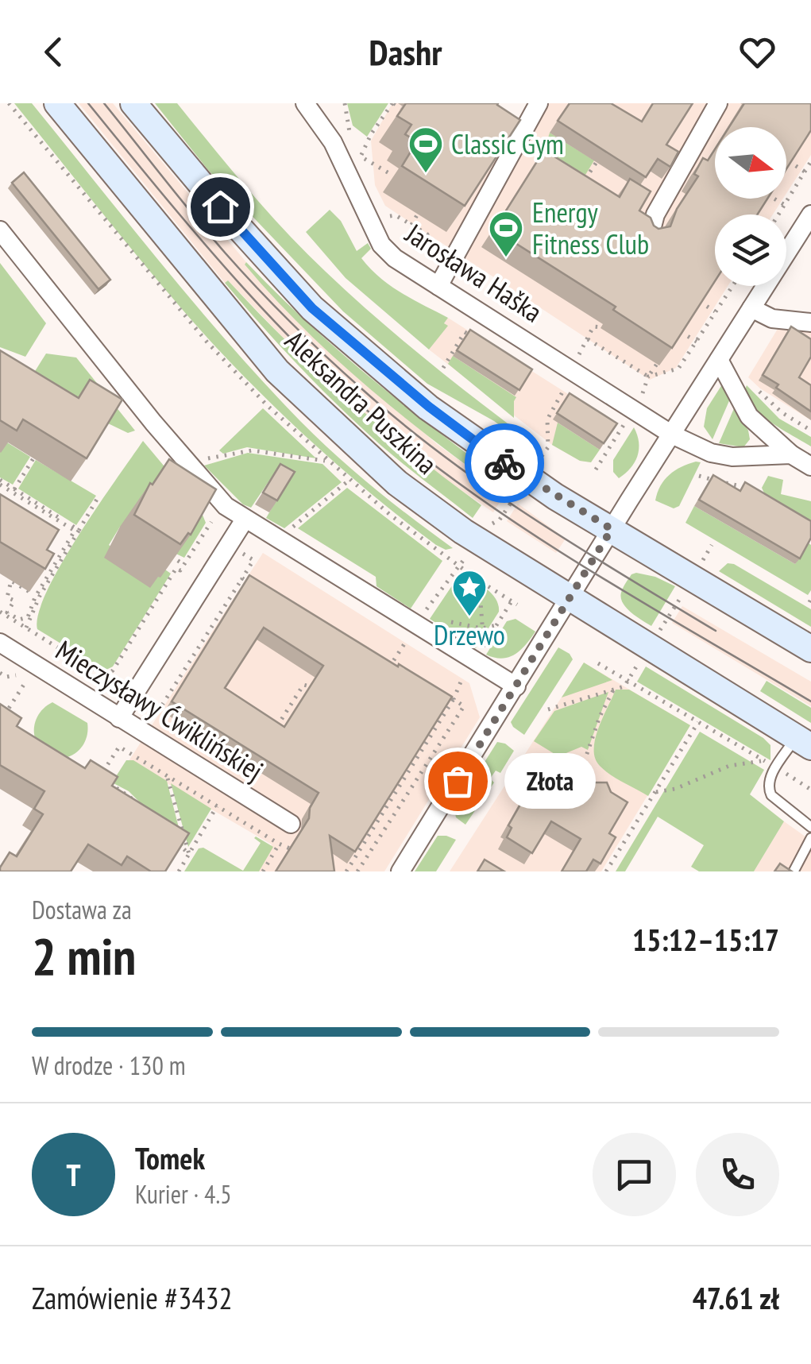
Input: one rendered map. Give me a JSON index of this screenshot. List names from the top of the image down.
{
  "streets": {
    "main road": ["Aleksandra Puszkina"],
    "street": ["Jarosława Haška", "Mieczysławy Ćwiklińskiej"]
  },
  "places": {
    "sports": ["Classic Gym", "Energy Fitness Club"],
    "place": ["Drzewo"],
    "other": ["Złota"]
  },
  "north": "right",
  "page": {
    "header": "Dashr",
    "bubble": "Złota",
    "heading": ["2 min", "Dostawa za", "15:12–15:17"],
    "panel": [
      "Tomek",
      "Kurier · 4.5",
      "Zamówienie #3432",
      "47.61 zł"
    ],
    "bar": "W drodze · 130 m",
    "round": "T"
  }
}
